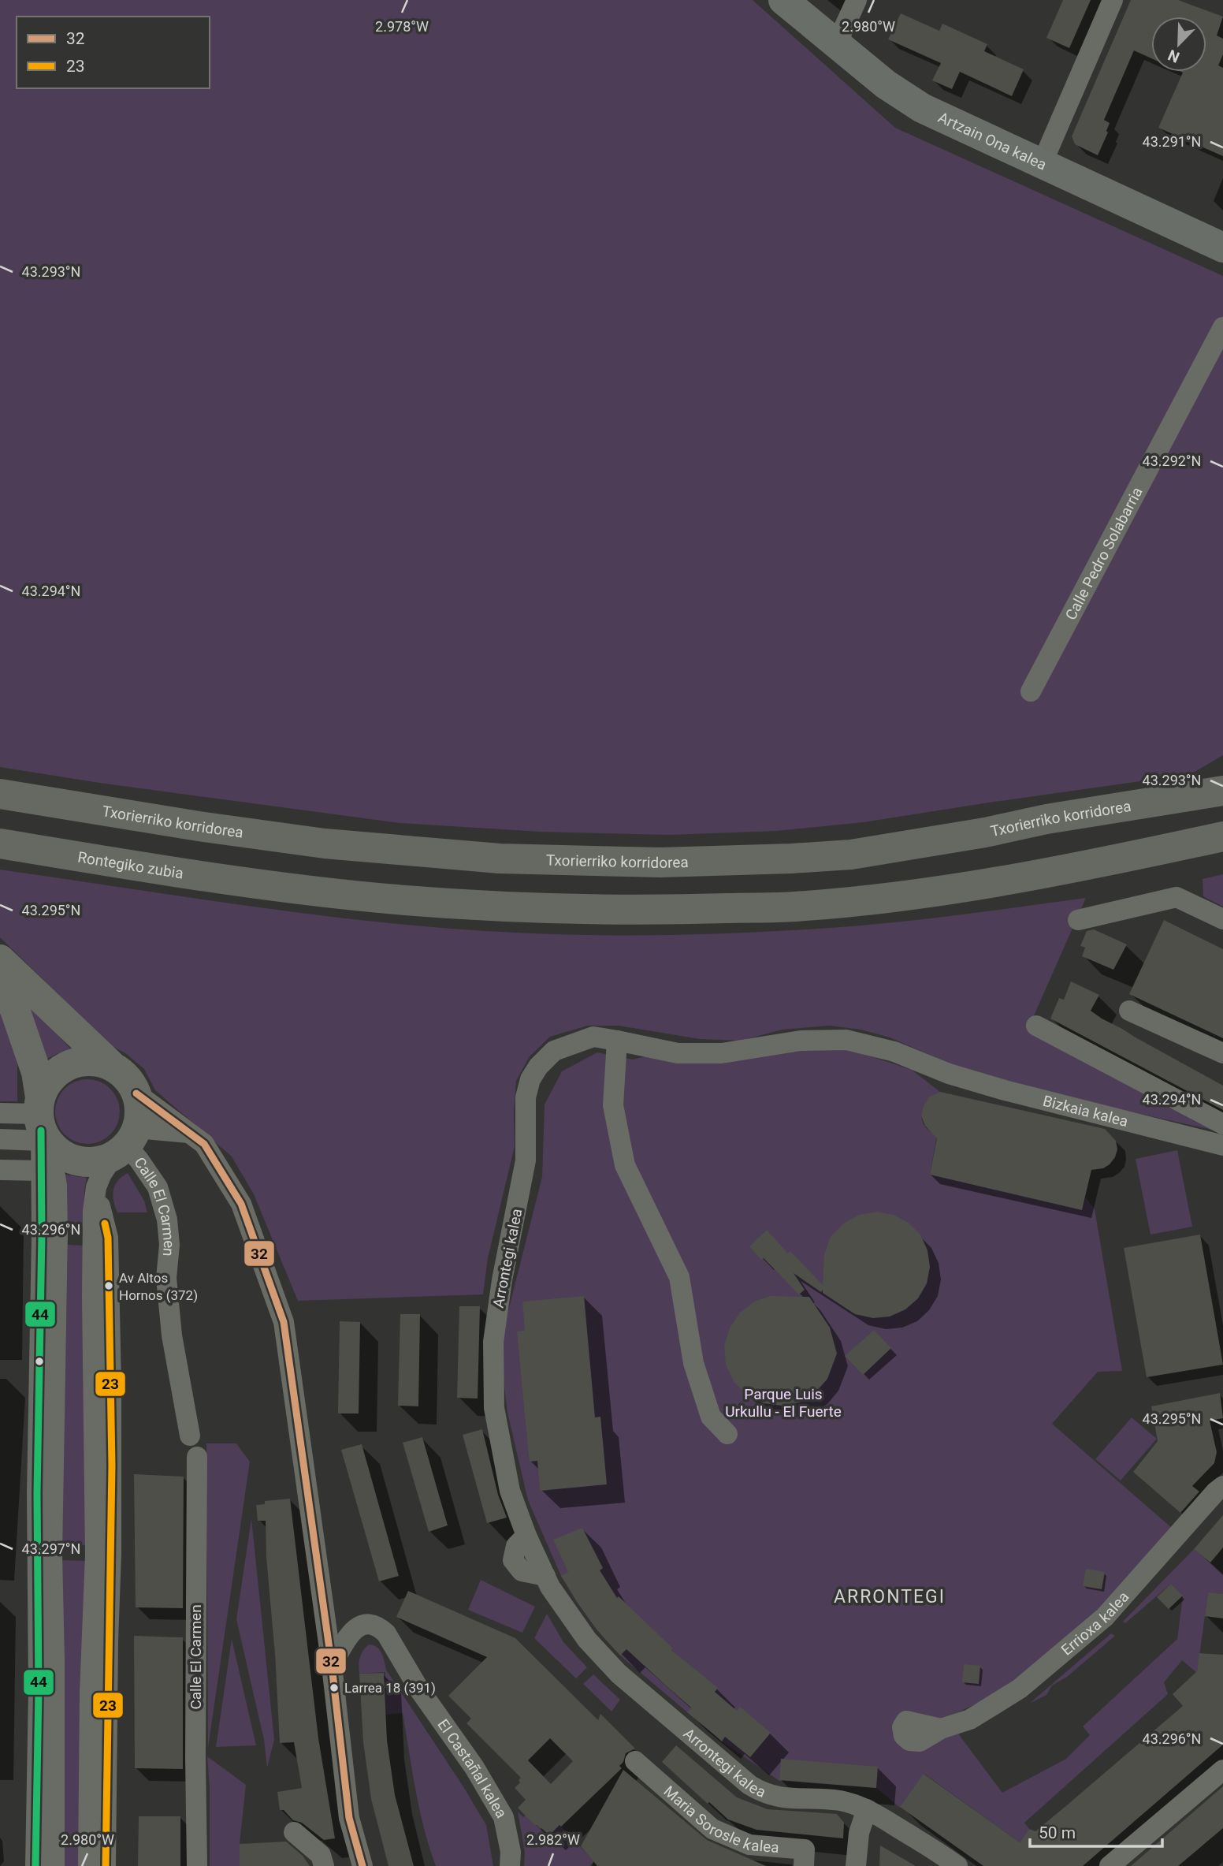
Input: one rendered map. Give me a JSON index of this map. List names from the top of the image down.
{
  "streets": {
    "highway": ["Txorierriko korridorea", "Rontegiko zubia"],
    "main road": ["Artzain Ona kalea"],
    "street": [
      "Calle Pedro Solabarria",
      "Bizkaia kalea",
      "Calle El Carmen",
      "Arrontegi kalea",
      "Errioxa kalea",
      "El Castañal kalea",
      "Maria Sorosle kalea"
    ]
  },
  "crossings": [
    ["Bizkaia kalea", "Arrontegi kalea"]
  ],
  "districts": ["ARRONTEGI"],
  "parks": ["Parque Luis Urkullu - El Fuerte"],
  "places": ["Av Altos Hornos (372)", "Larrea 18 (391)"],
  "lines": ["transit line 32", "transit line 44", "transit line 23"],
  "legend": ["32", "23"],
  "scale_bar": "50 m",
  "north": "bottom left",
  "coordinates": [
    "2.978°W",
    "2.980°W",
    "43.291°N",
    "43.293°N",
    "43.292°N",
    "43.294°N",
    "43.295°N",
    "43.296°N",
    "43.297°N",
    "2.982°W"
  ]
}
